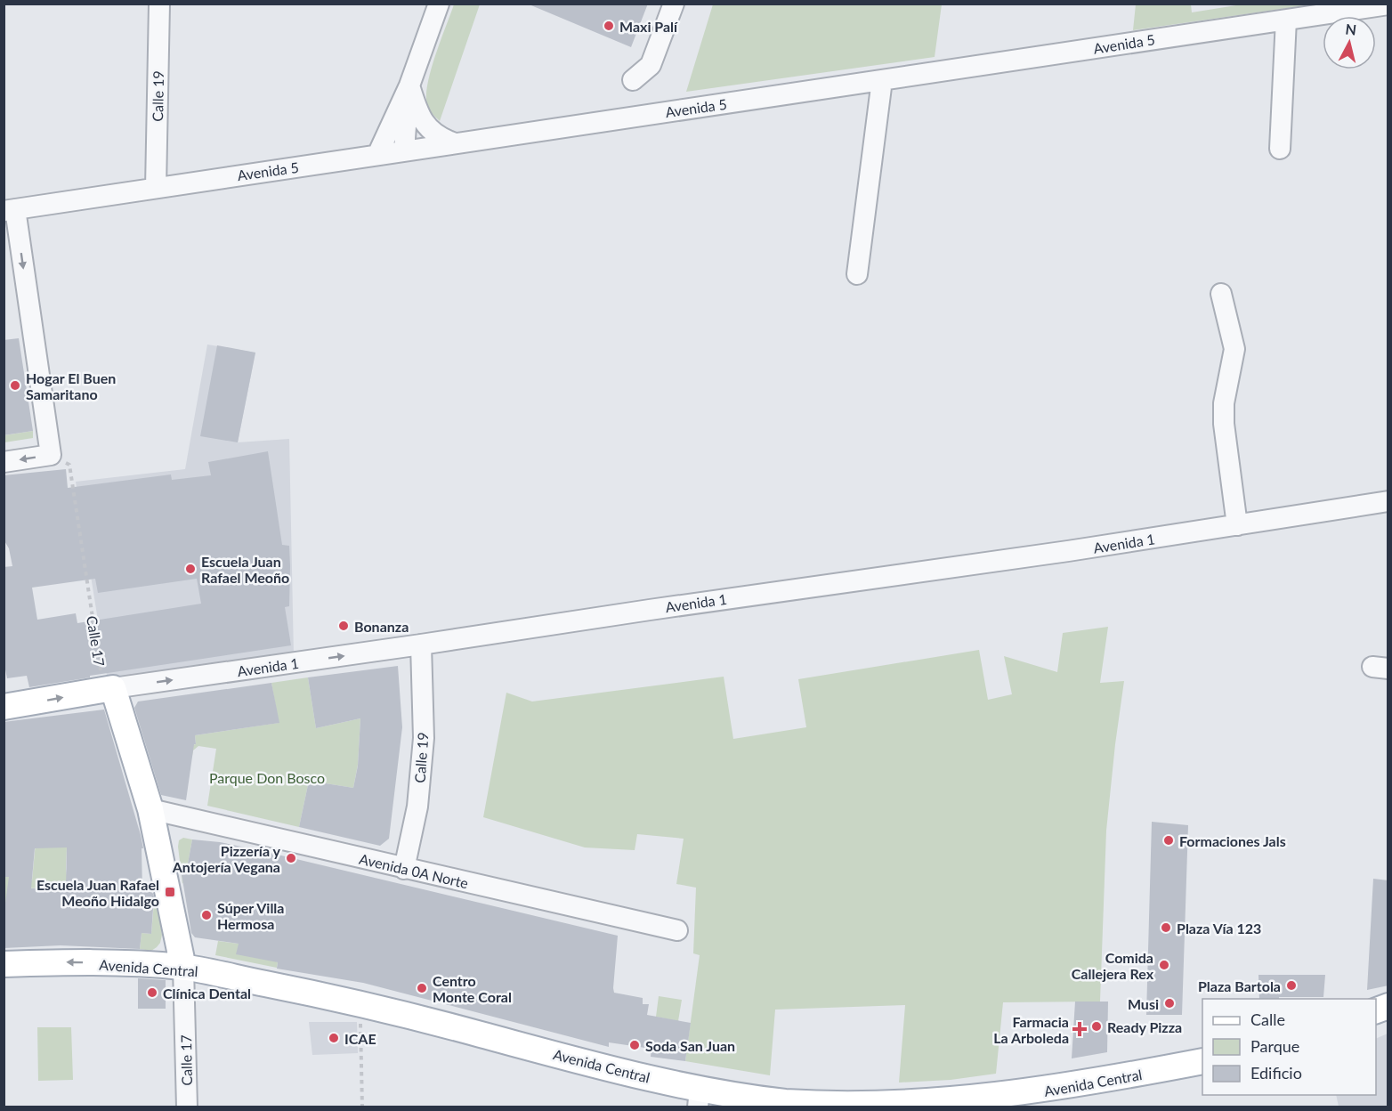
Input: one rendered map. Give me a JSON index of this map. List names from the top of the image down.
{
  "streets": {
    "main road": ["Avenida 1", "Calle 17", "Avenida Central"],
    "street": ["Avenida 5", "Calle 19", "Avenida 0A Norte"]
  },
  "crossings": [
    ["Avenida 5", "Calle 19"],
    ["Calle 19", "Avenida 1"],
    ["Calle 19", "Avenida 0A Norte"],
    ["Avenida 1", "Calle 17"],
    ["Calle 17", "Avenida 0A Norte"],
    ["Calle 17", "Avenida Central"]
  ],
  "parks": ["Parque Don Bosco"],
  "places": {
    "other": [
      "Maxi Palí",
      "Hogar El Buen Samaritano",
      "Escuela Juan Rafael Meoño",
      "Bonanza",
      "Formaciones Jals",
      "Pizzería y Antojería Vegana",
      "Súper Villa Hermosa",
      "Plaza Vía 123",
      "Comida Callejera Rex",
      "Plaza Bartola",
      "Centro Monte Coral",
      "Clínica Dental",
      "Musi",
      "Ready Pizza",
      "ICAE",
      "Soda San Juan"
    ],
    "transit": ["Escuela Juan Rafael Meoño Hidalgo"],
    "health": ["Farmacia La Arboleda"]
  },
  "legend": ["Calle", "Parque", "Edificio"],
  "north": "top"
}
